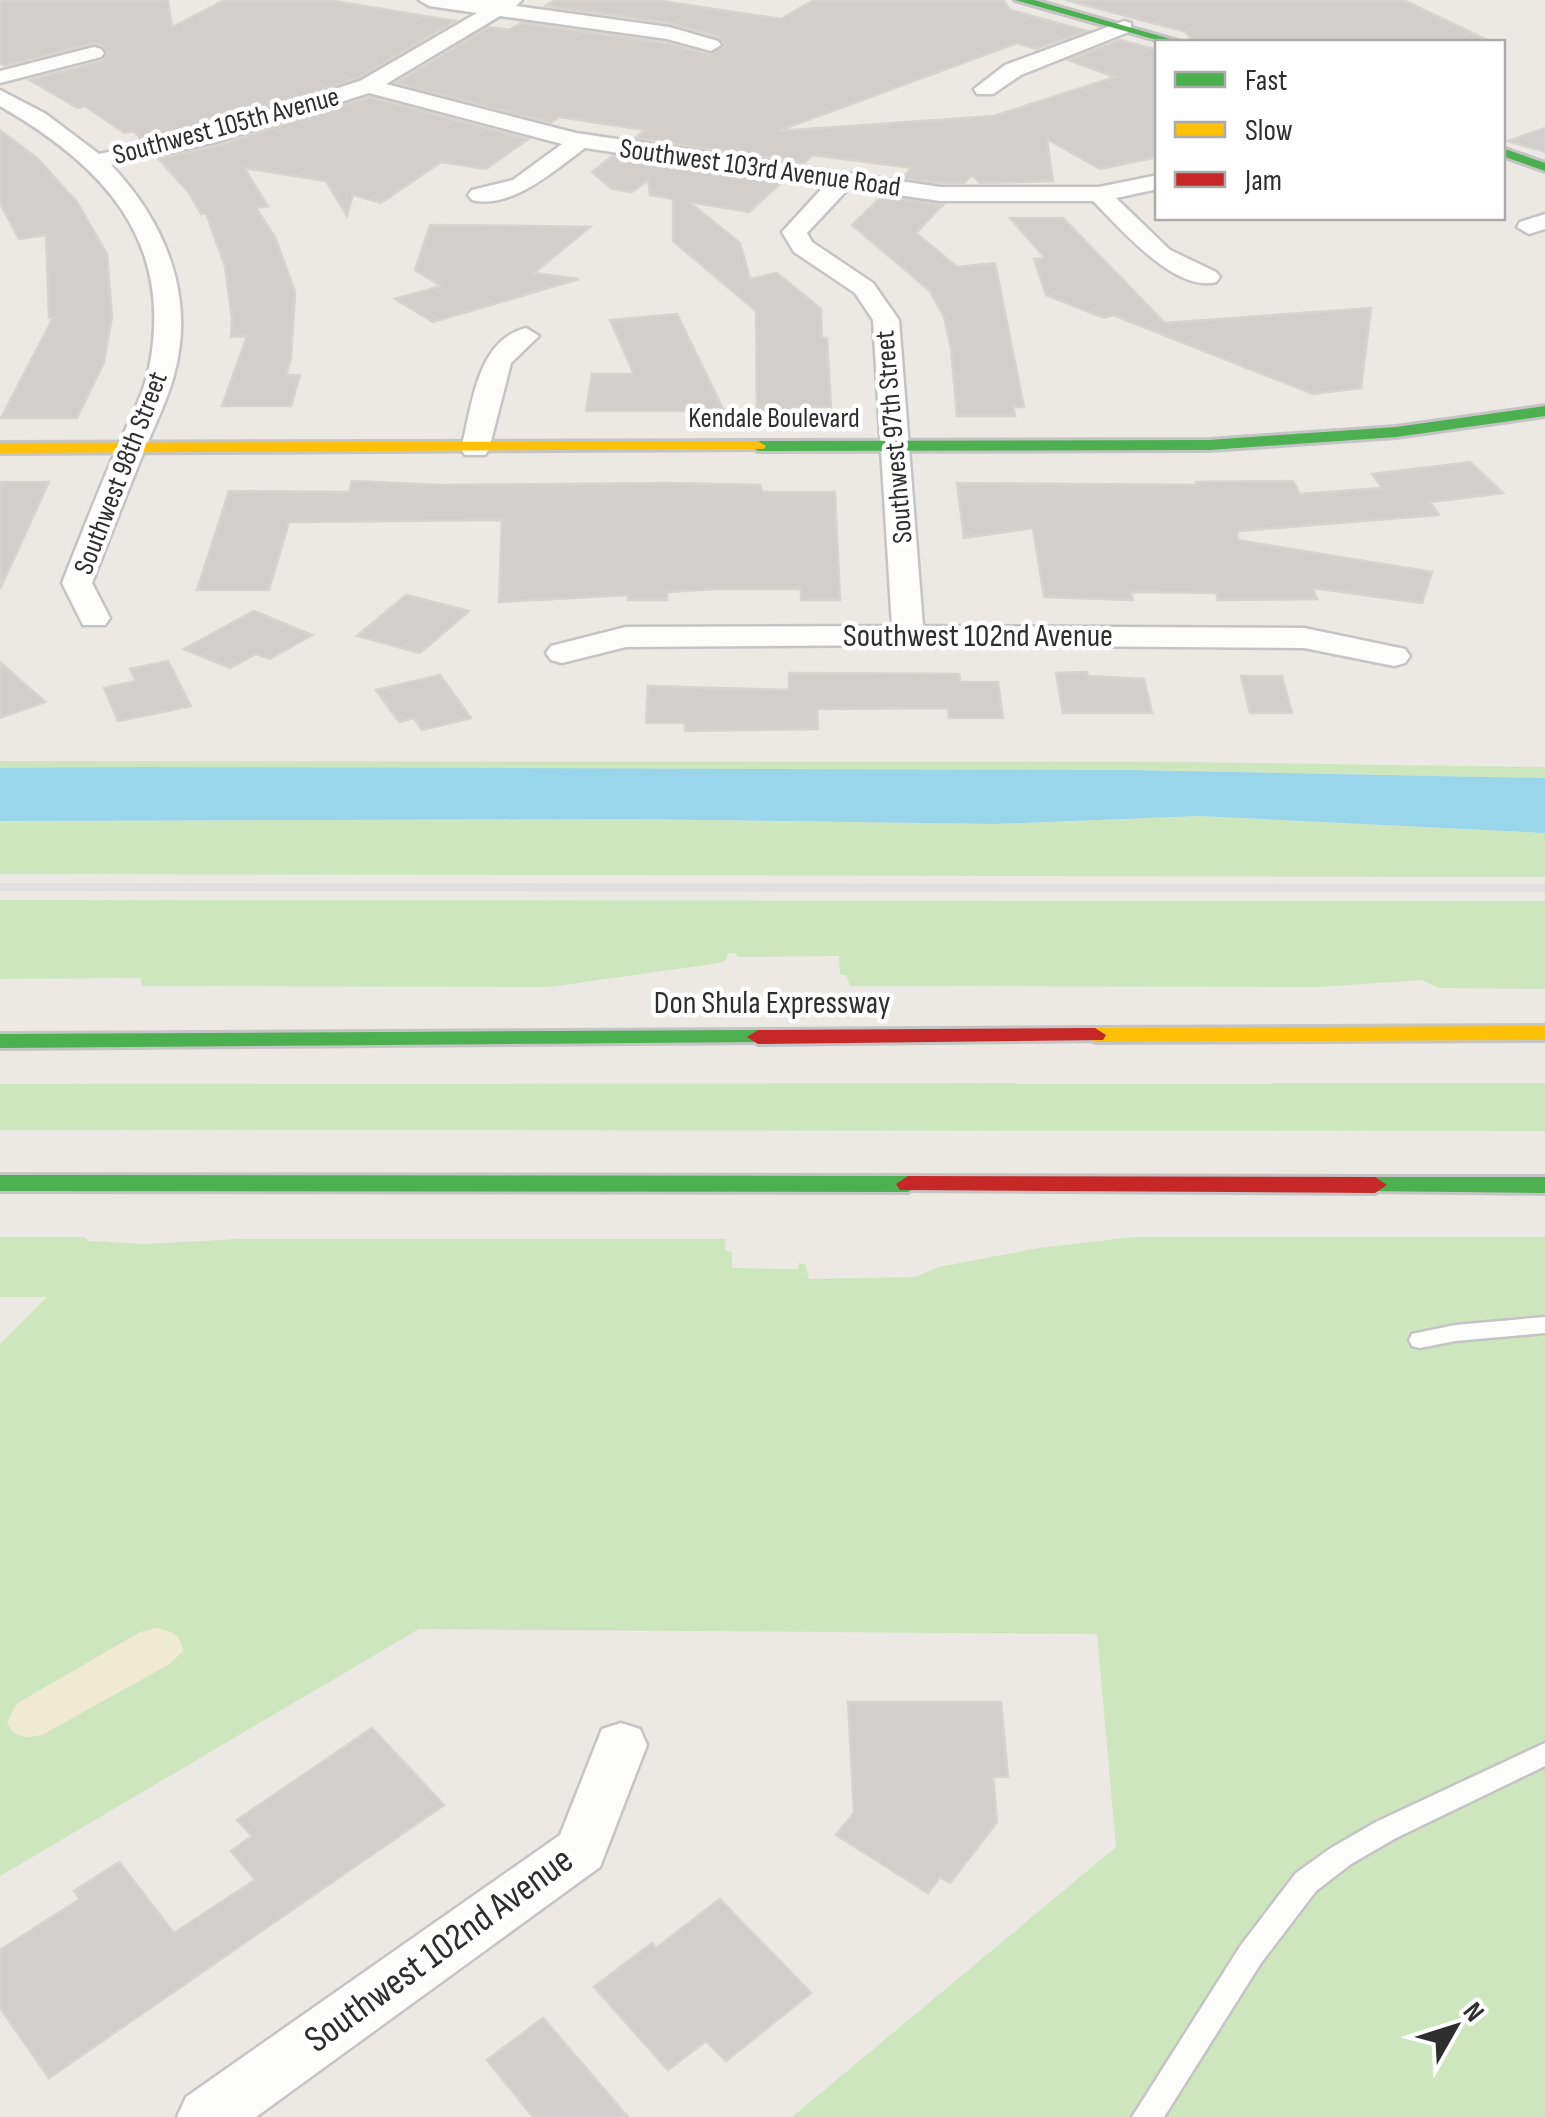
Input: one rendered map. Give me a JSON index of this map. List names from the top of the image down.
{
  "streets": {
    "main road": ["Kendale Boulevard", "Don Shula Expressway"],
    "street": [
      "Southwest 105th Avenue",
      "Southwest 103rd Avenue Road",
      "Southwest 97th Street",
      "Southwest 98th Street",
      "Southwest 102nd Avenue"
    ]
  },
  "crossings": [
    ["Southwest 105th Avenue", "Southwest 103rd Avenue Road"],
    ["Southwest 105th Avenue", "Southwest 98th Street"],
    ["Southwest 103rd Avenue Road", "Southwest 97th Street"],
    ["Kendale Boulevard", "Southwest 97th Street"],
    ["Kendale Boulevard", "Southwest 98th Street"],
    ["Southwest 97th Street", "Southwest 102nd Avenue"]
  ],
  "legend": ["Fast", "Slow", "Jam"],
  "north": "top right"
}
